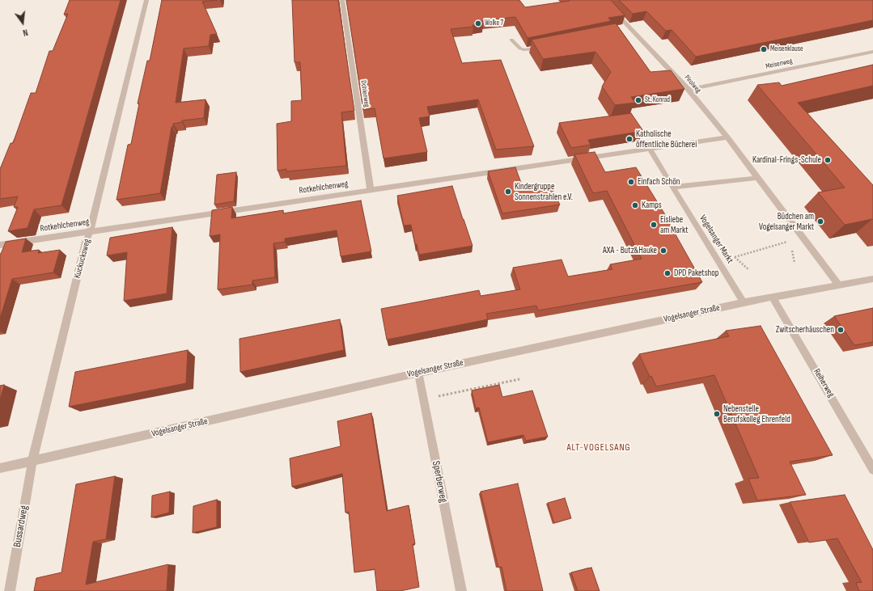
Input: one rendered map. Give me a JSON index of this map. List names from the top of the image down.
{
  "streets": {
    "street": [
      "Meisenweg",
      "Pirolweg",
      "Dohlenweg",
      "Rotkehlchenweg",
      "Vogelsanger Markt",
      "Kuckucksweg",
      "Vogelsanger Straße",
      "Reiherweg",
      "Sperberweg",
      "Bussardweg"
    ]
  },
  "crossings": [
    ["Meisenweg", "Pirolweg"],
    ["Dohlenweg", "Rotkehlchenweg"],
    ["Rotkehlchenweg", "Vogelsanger Markt"],
    ["Rotkehlchenweg", "Kuckucksweg"],
    ["Vogelsanger Markt", "Vogelsanger Straße"],
    ["Kuckucksweg", "Vogelsanger Straße"],
    ["Kuckucksweg", "Bussardweg"],
    ["Vogelsanger Straße", "Reiherweg"],
    ["Vogelsanger Straße", "Sperberweg"],
    ["Vogelsanger Straße", "Bussardweg"]
  ],
  "districts": ["ALT-VOGELSANG"],
  "places": [
    "Wolke 7",
    "Meisenklause",
    "St. Konrad",
    "Katholische öffentliche Bücherei",
    "Kardinal-Frings-Schule",
    "Einfach Schön",
    "Kindergruppe Sonnenstrahlen e.V.",
    "Kamps",
    "Büdchen am Vogelsanger Markt",
    "Eisliebe am Markt",
    "AXA - Butz&Hauke",
    "DPD Paketshop",
    "Zwitscherhäuschen",
    "Nebenstelle Berufskolleg Ehrenfeld"
  ],
  "north": "bottom"
}
